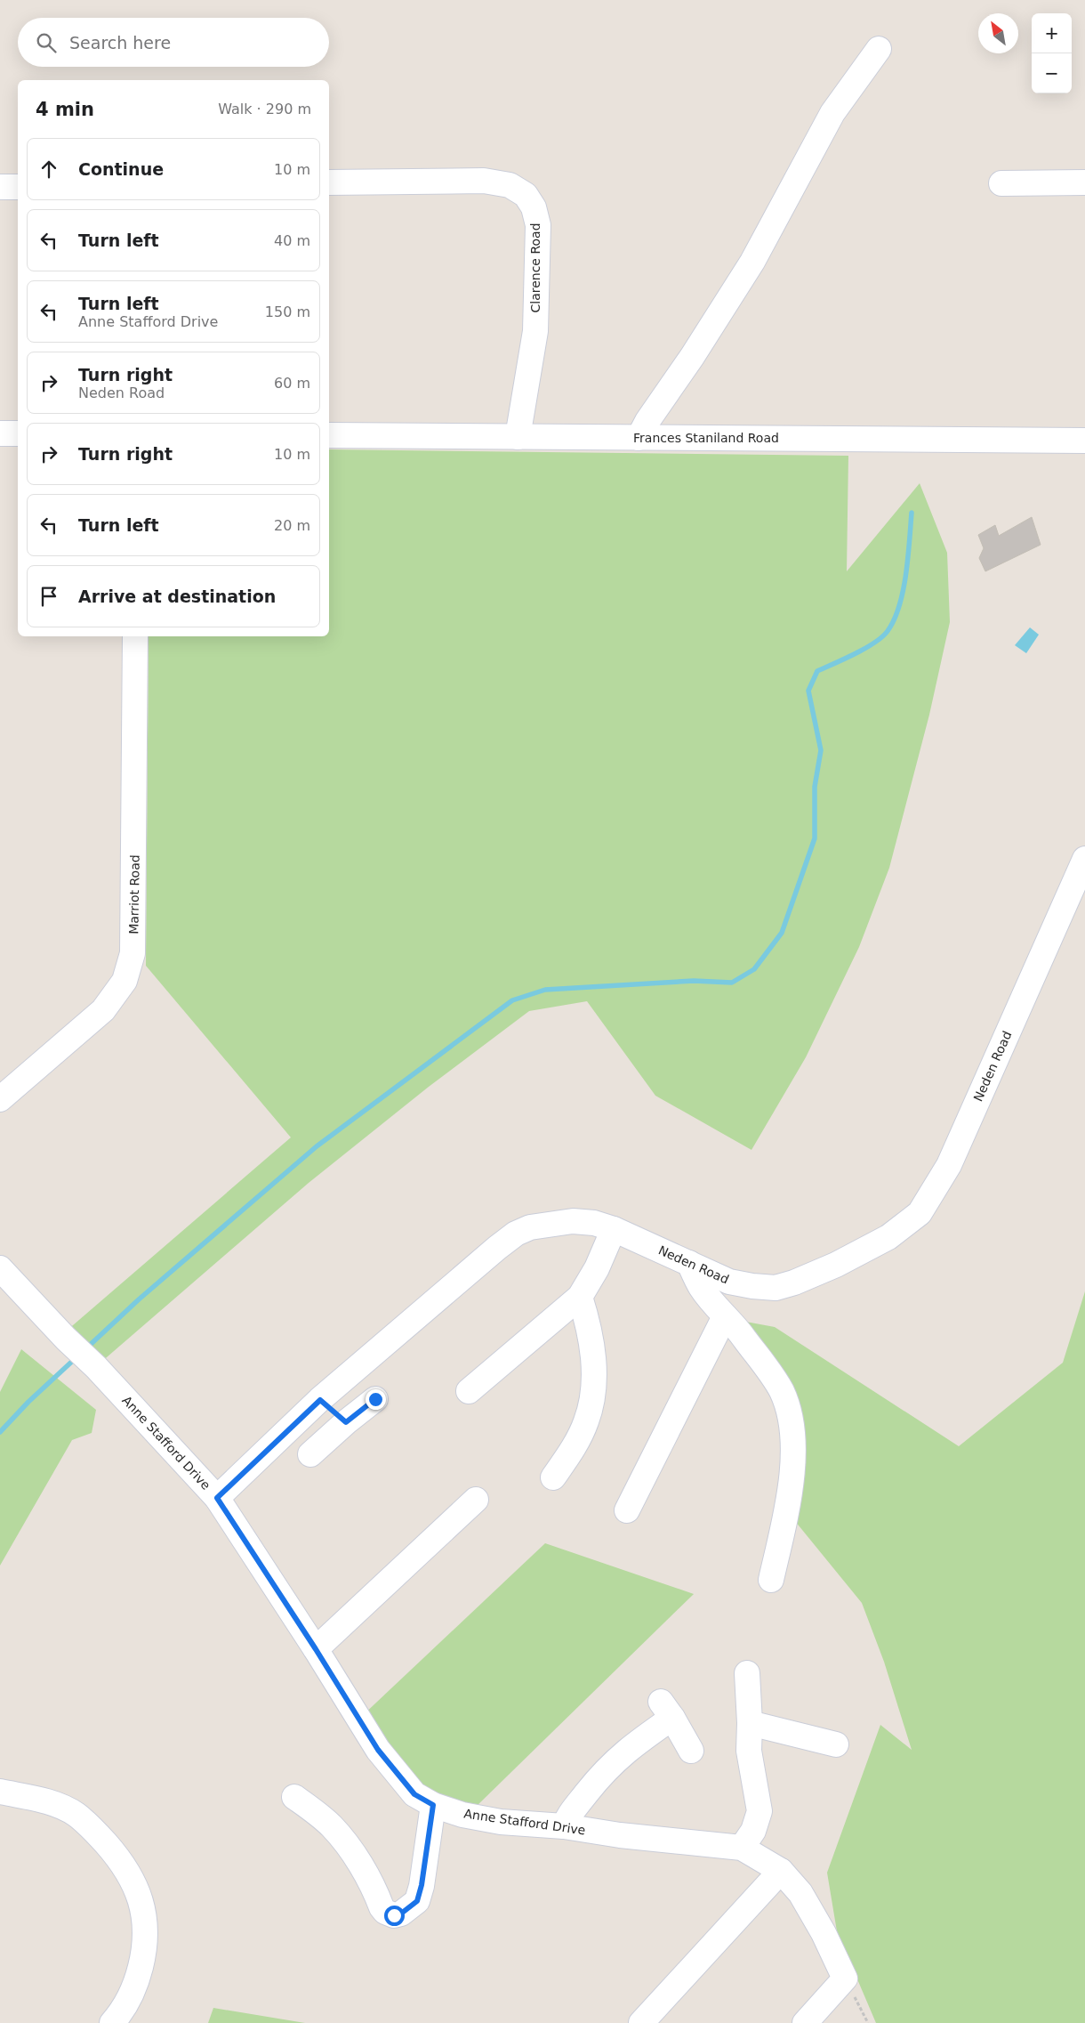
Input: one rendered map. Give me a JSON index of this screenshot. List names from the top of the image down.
{
  "streets": {
    "street": [
      "Clarence Road",
      "Frances Staniland Road",
      "Marriot Road",
      "Neden Road",
      "Anne Stafford Drive"
    ]
  },
  "crossings": [
    ["Clarence Road", "Frances Staniland Road"],
    ["Neden Road", "Anne Stafford Drive"]
  ],
  "north": "top left",
  "page": {
    "map_buttons": ["+", "−"],
    "search": "Search here",
    "heading": ["4 min", "Walk · 290 m"],
    "list": [
      ["Continue", "10 m"],
      ["Turn left", "40 m"],
      ["Turn left", "Anne Stafford Drive", "150 m"],
      ["Turn right", "Neden Road", "60 m"],
      ["Turn right", "10 m"],
      ["Turn left", "20 m"],
      "Arrive at destination"
    ]
  }
}
